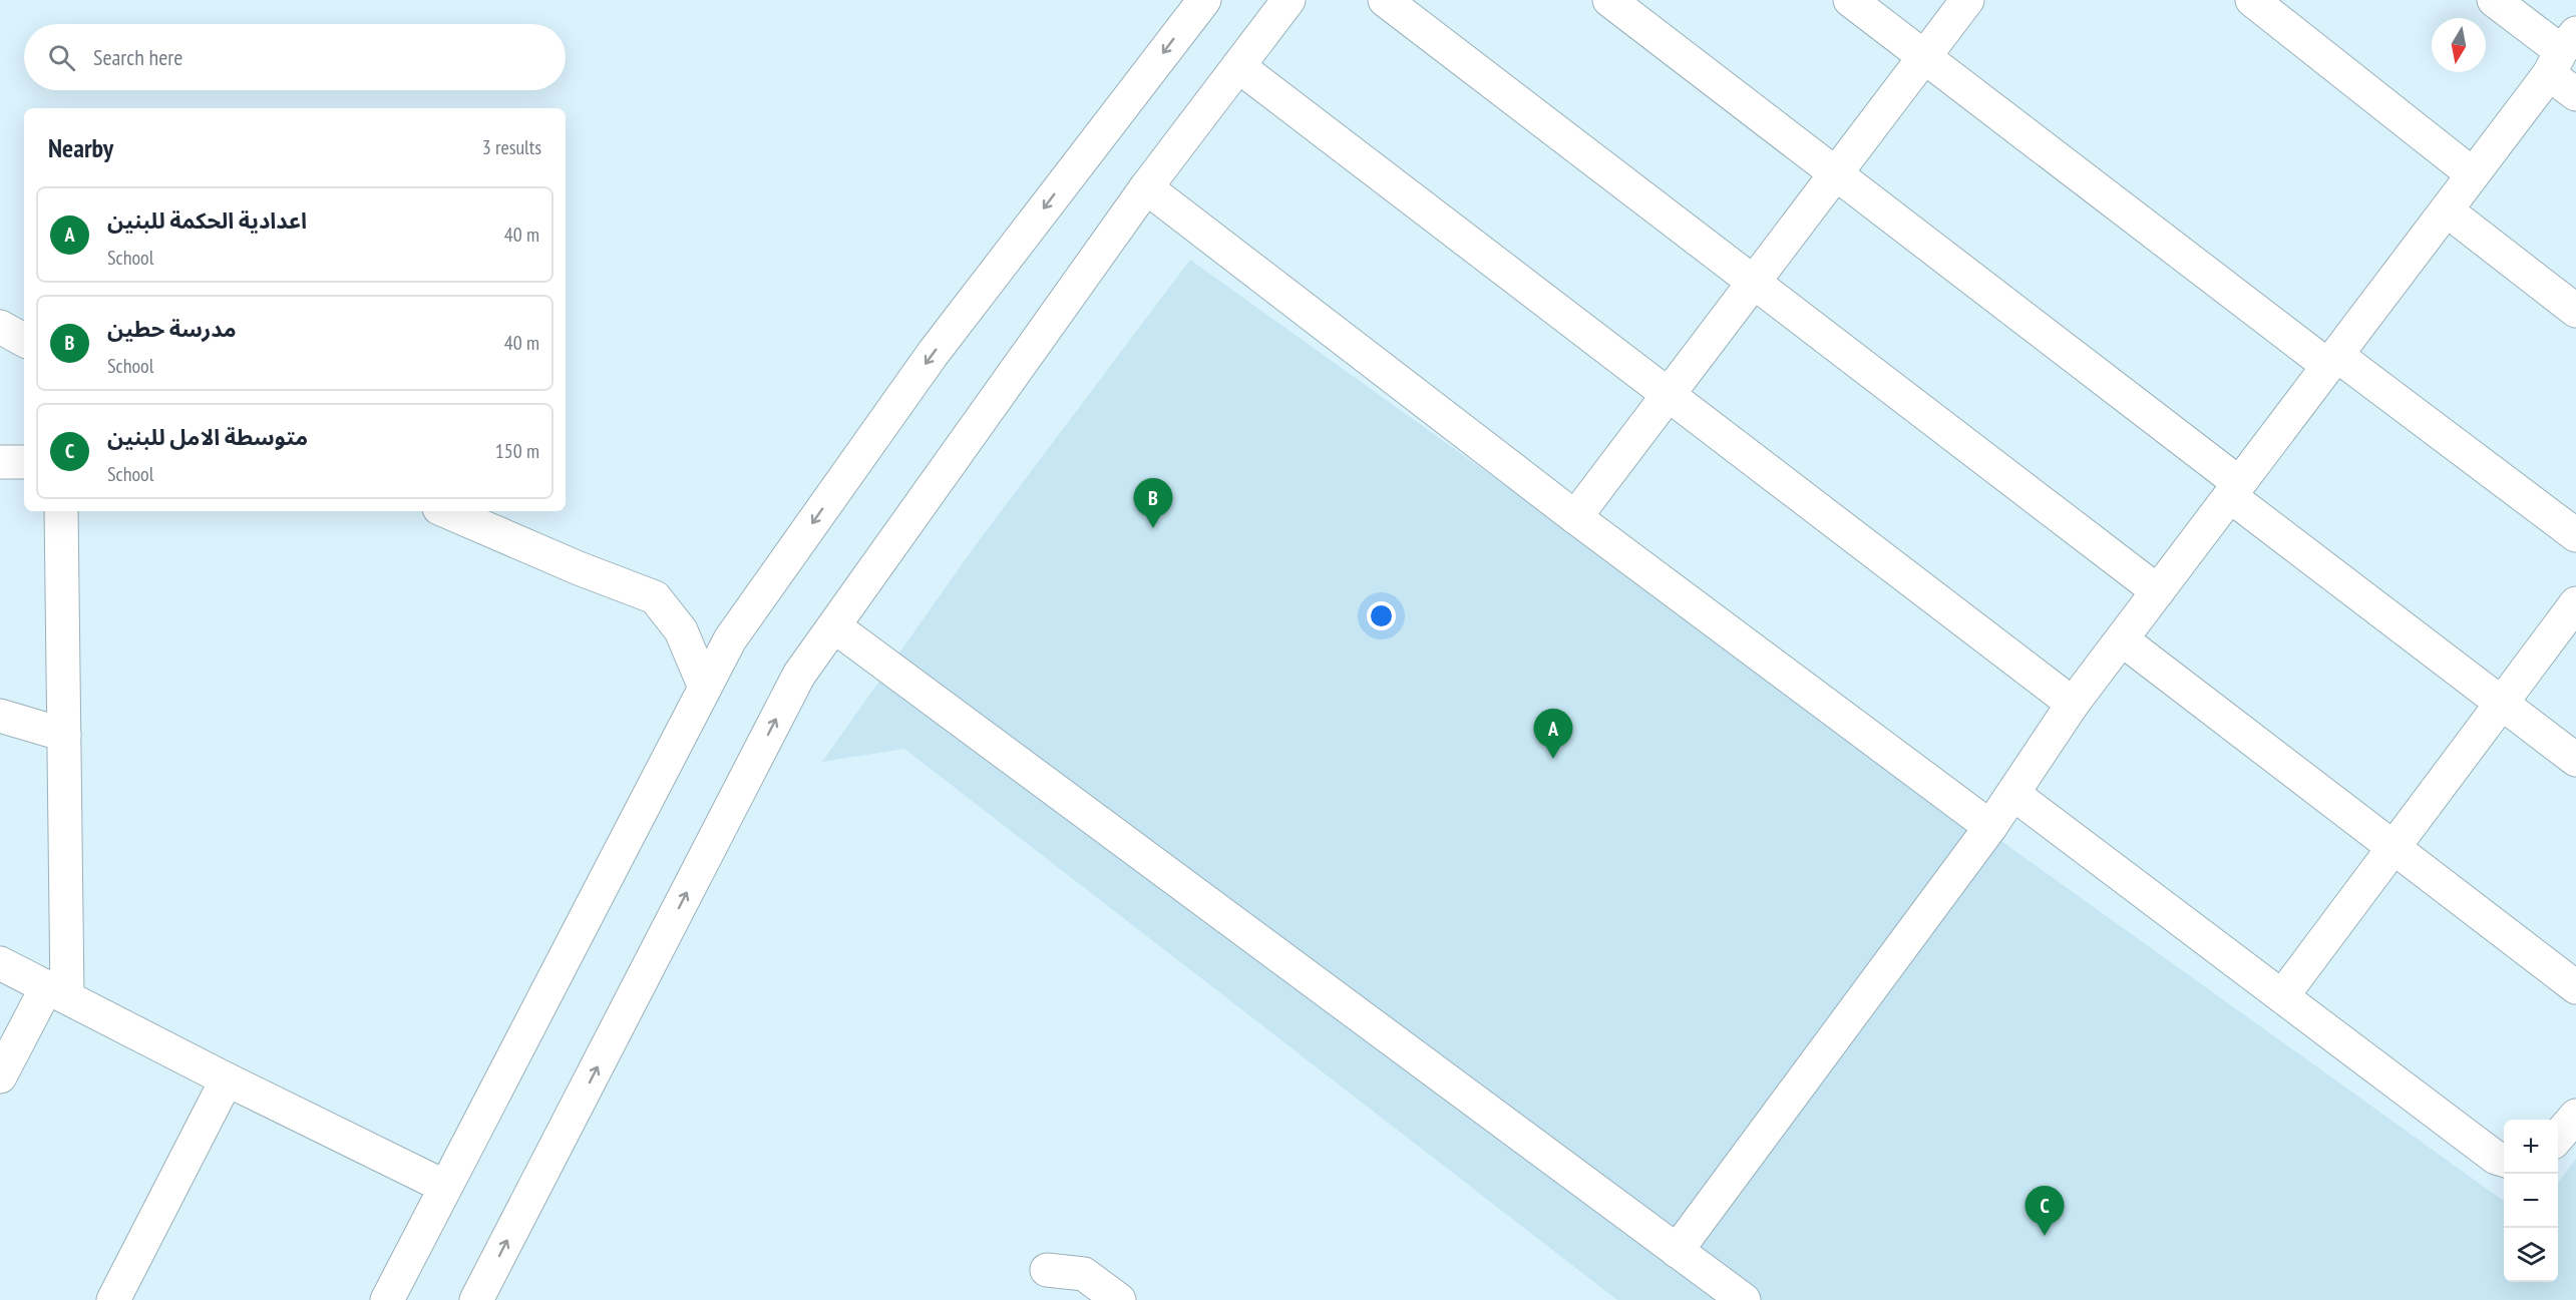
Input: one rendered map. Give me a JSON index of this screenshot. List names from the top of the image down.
{
  "north": "bottom",
  "page": {
    "search": "Search here",
    "heading": ["Nearby", "3 results"],
    "list": [
      {
        "mark": "A",
        "name": "اعدادية الحكمة للبنين",
        "note": "School",
        "value": "40 m"
      },
      {
        "mark": "B",
        "name": "مدرسة حطين",
        "note": "School",
        "value": "40 m"
      },
      {
        "mark": "C",
        "name": "متوسطة الامل للبنين",
        "note": "School",
        "value": "150 m"
      }
    ],
    "pins": ["B", "A", "C"],
    "map_buttons": ["+", "−"]
  }
}
